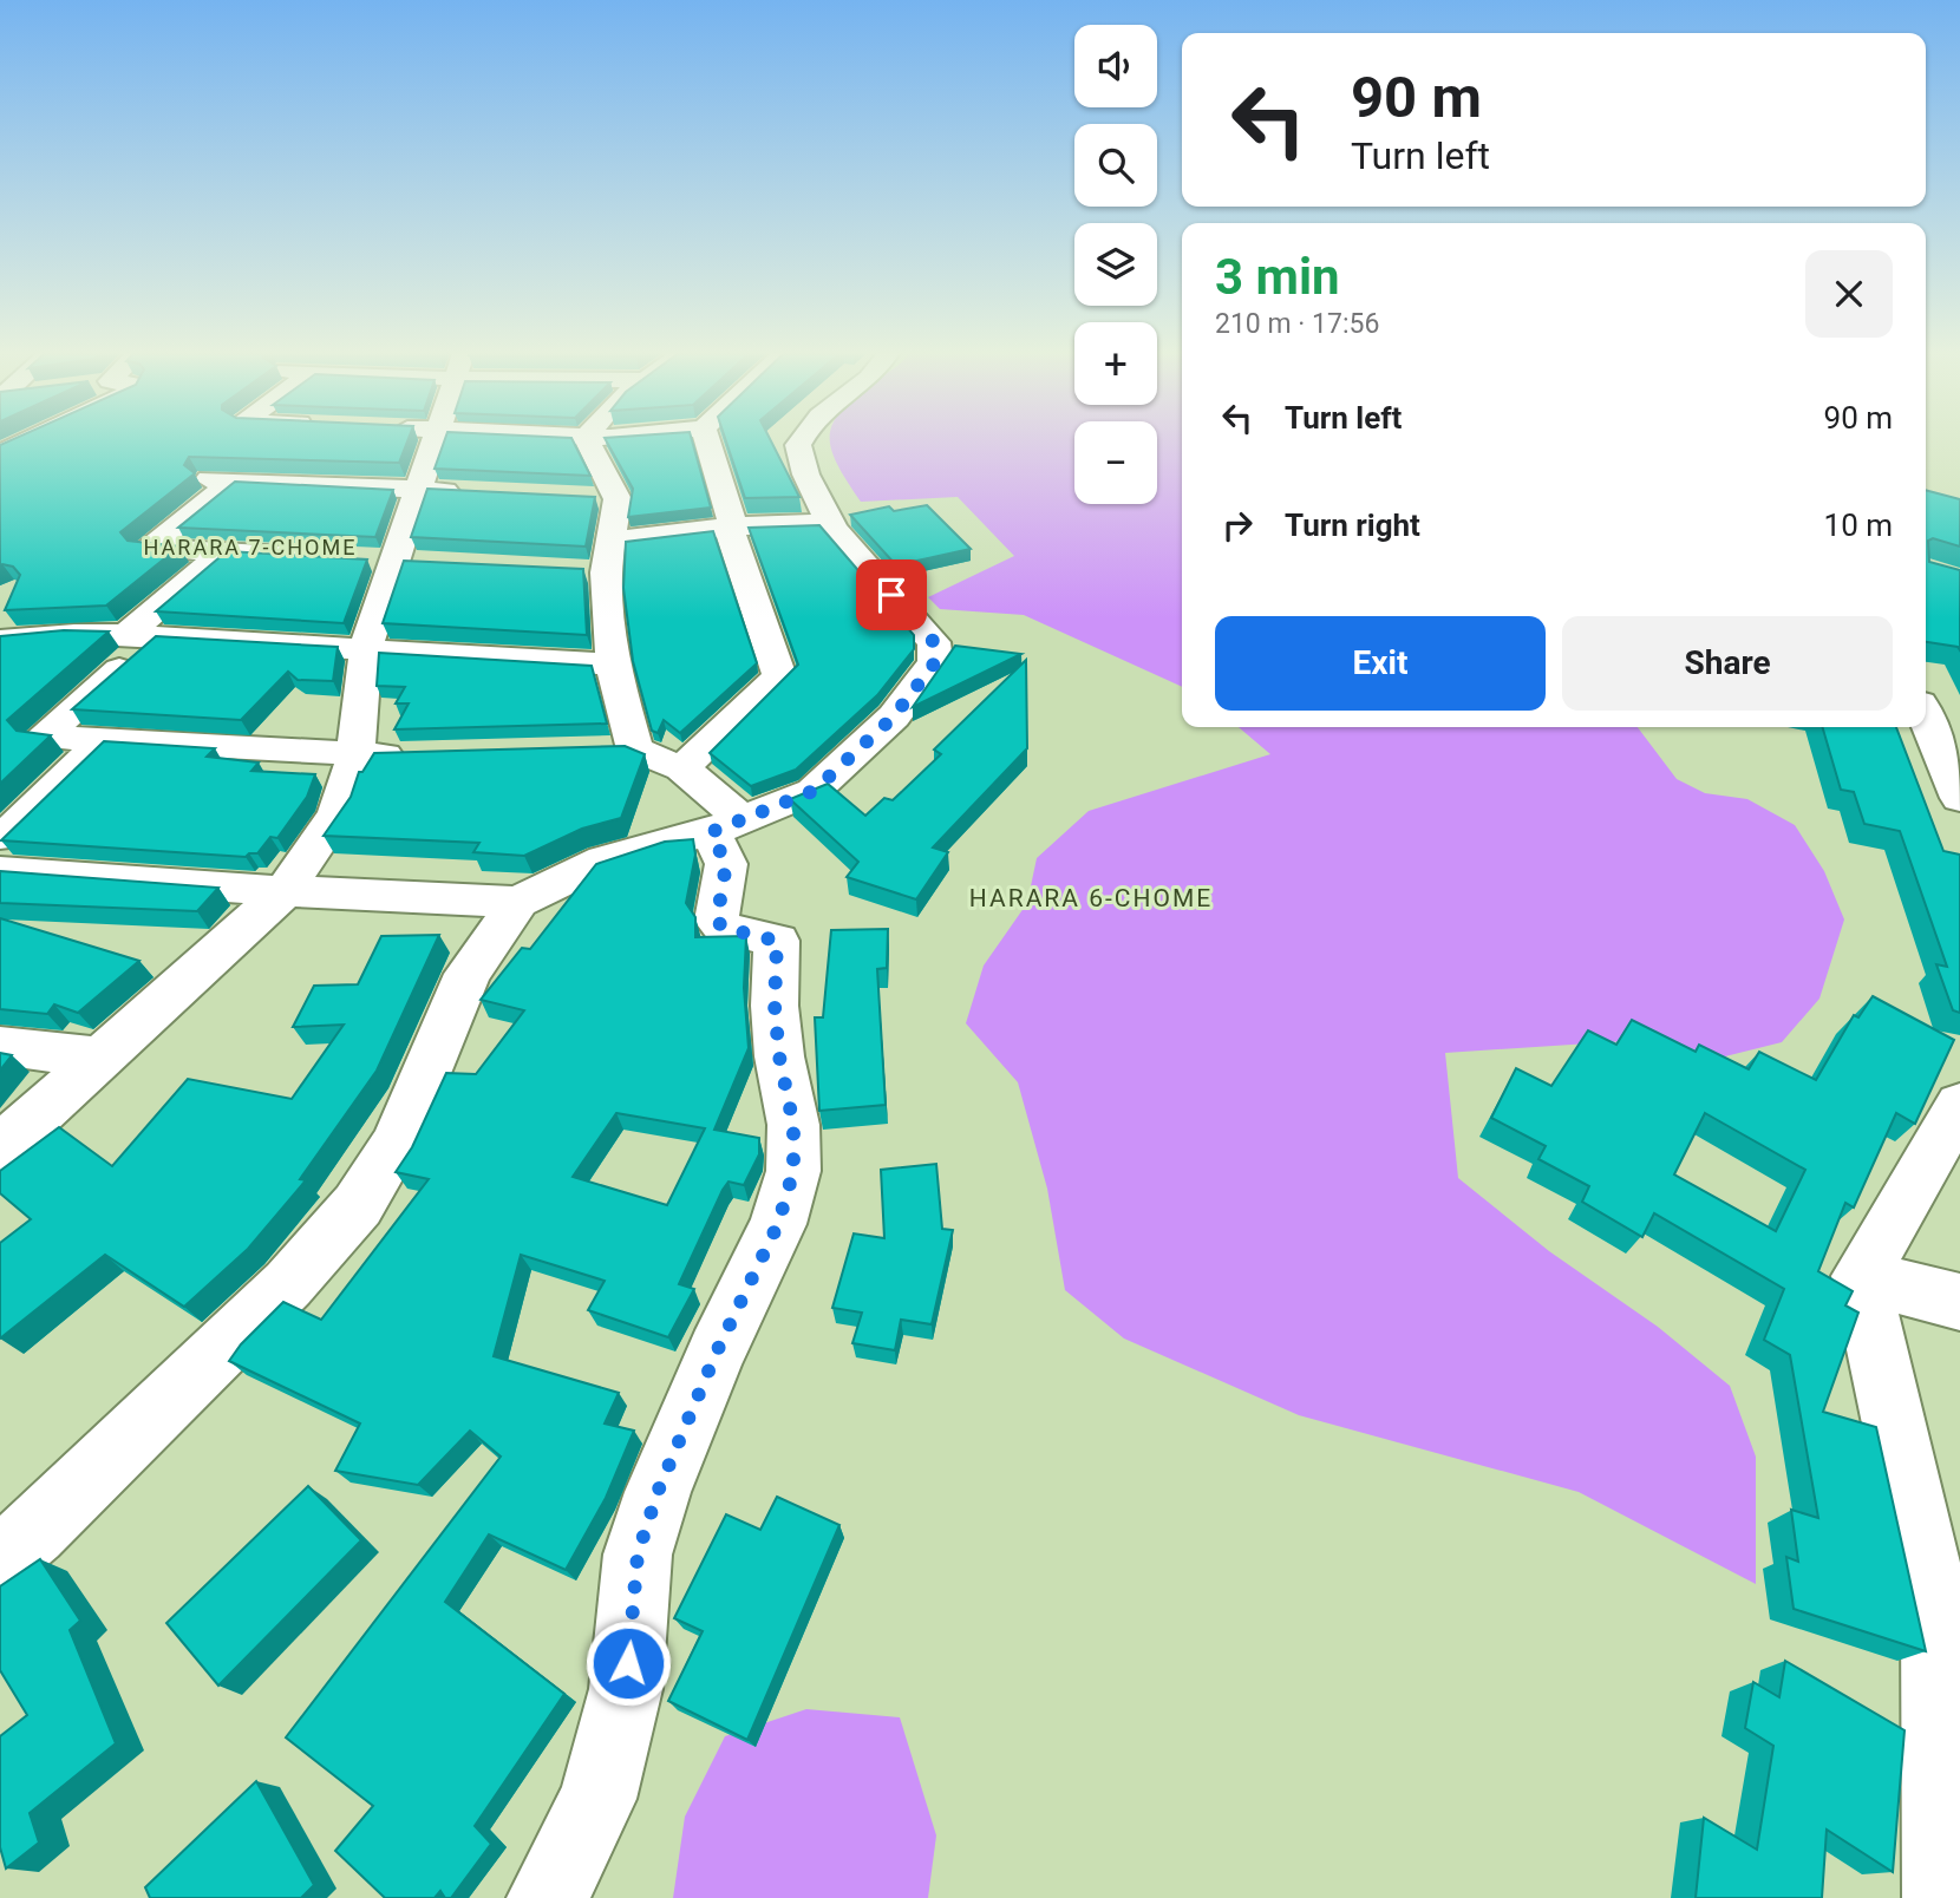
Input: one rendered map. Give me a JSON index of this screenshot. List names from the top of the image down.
{
  "districts": ["HARARA 7-CHOME", "HARARA 6-CHOME"],
  "page": {
    "map_buttons": ["+", "−"],
    "turn": ["90 m", "Turn left"],
    "heading": ["3 min", "210 m · 17:56"],
    "list": [
      {
        "name": "Turn left",
        "value": "90 m"
      },
      {
        "name": "Turn right",
        "value": "10 m"
      }
    ],
    "buttons": ["Exit", "Share"]
  }
}
